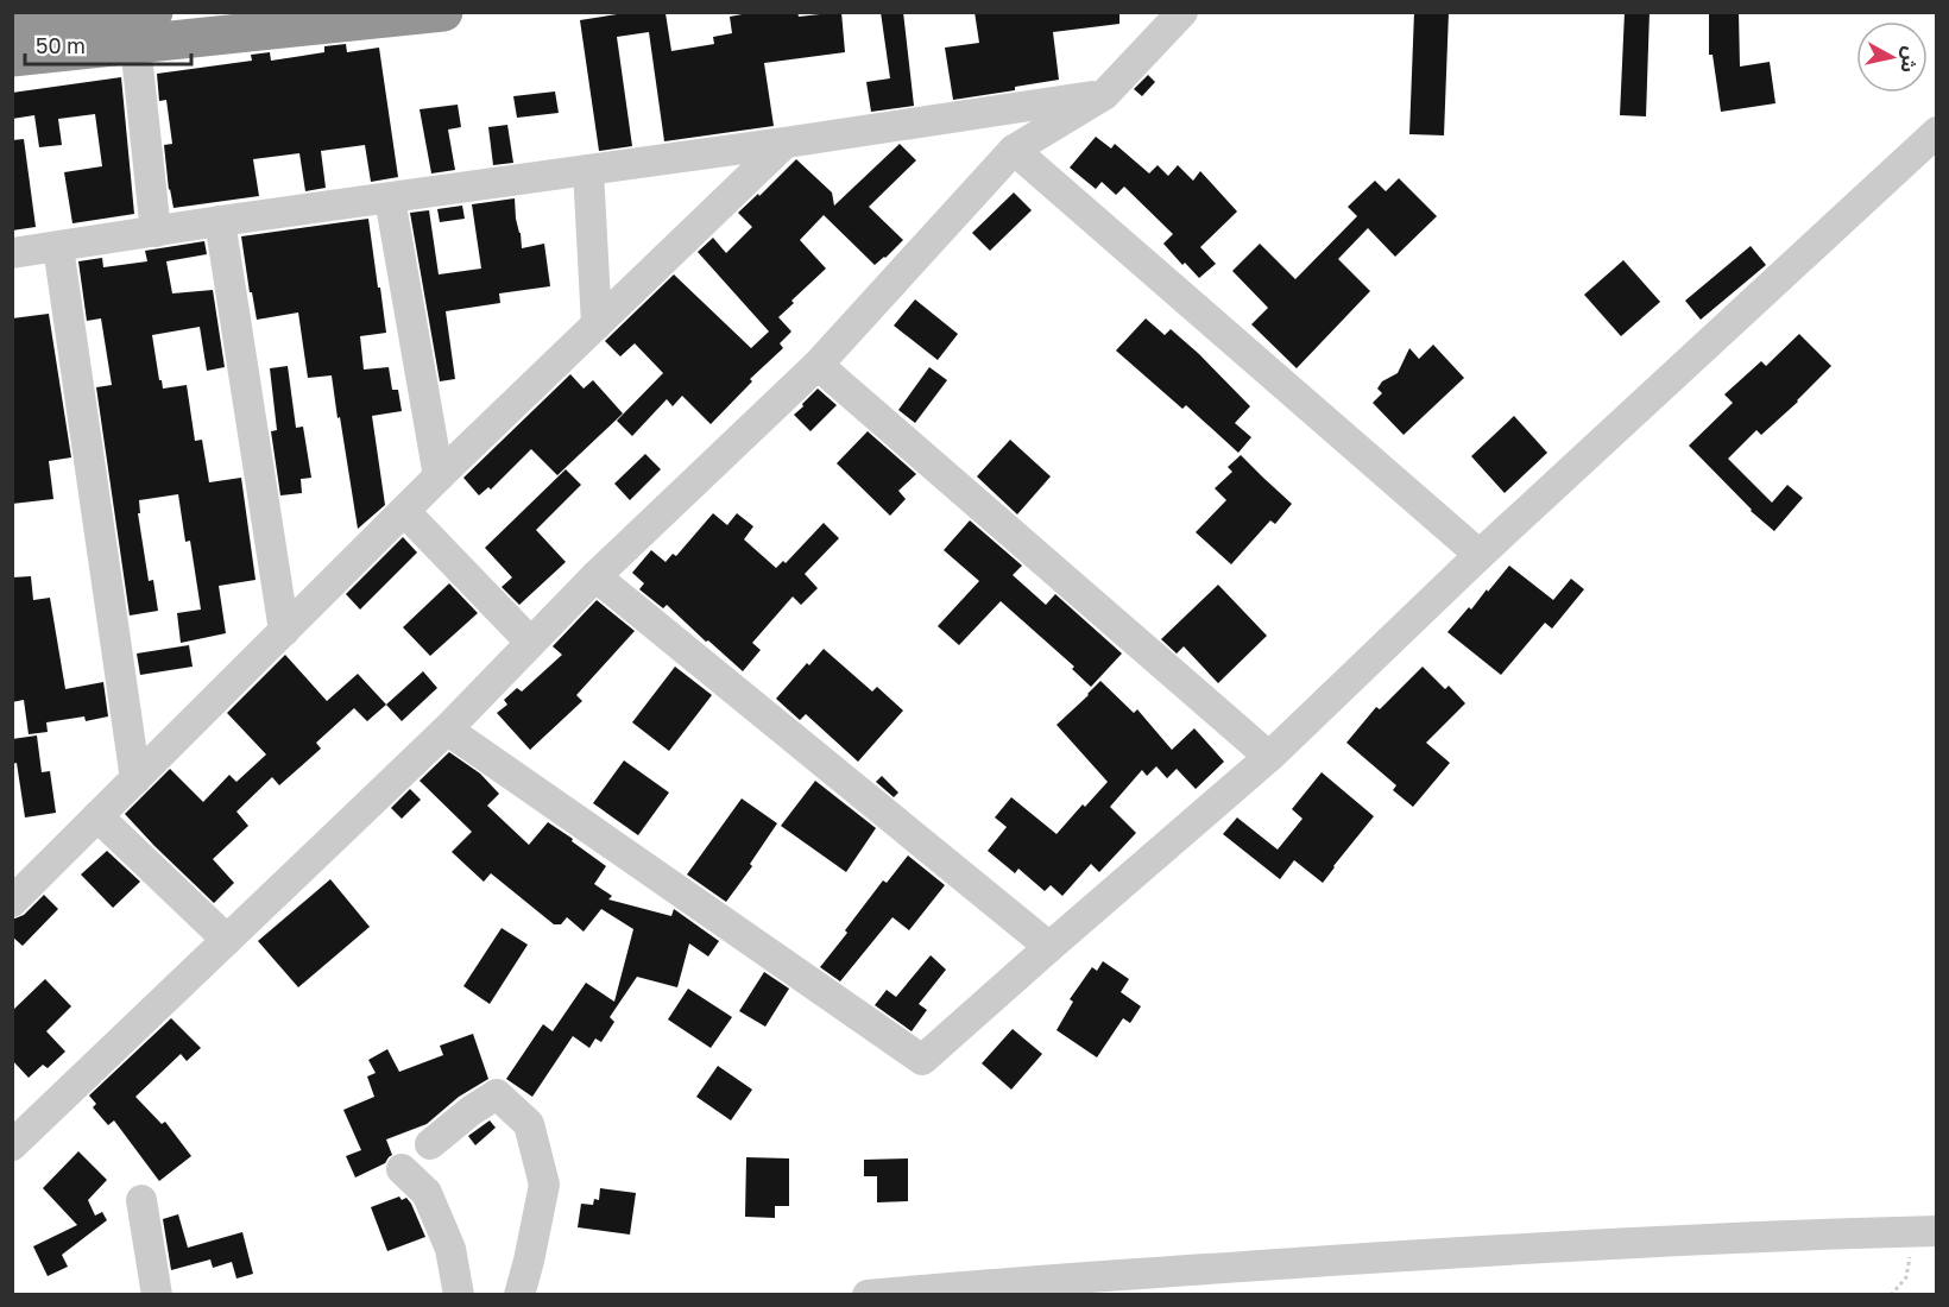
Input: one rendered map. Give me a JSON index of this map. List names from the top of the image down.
{
  "scale_bar": "50 m",
  "north": "right"
}
